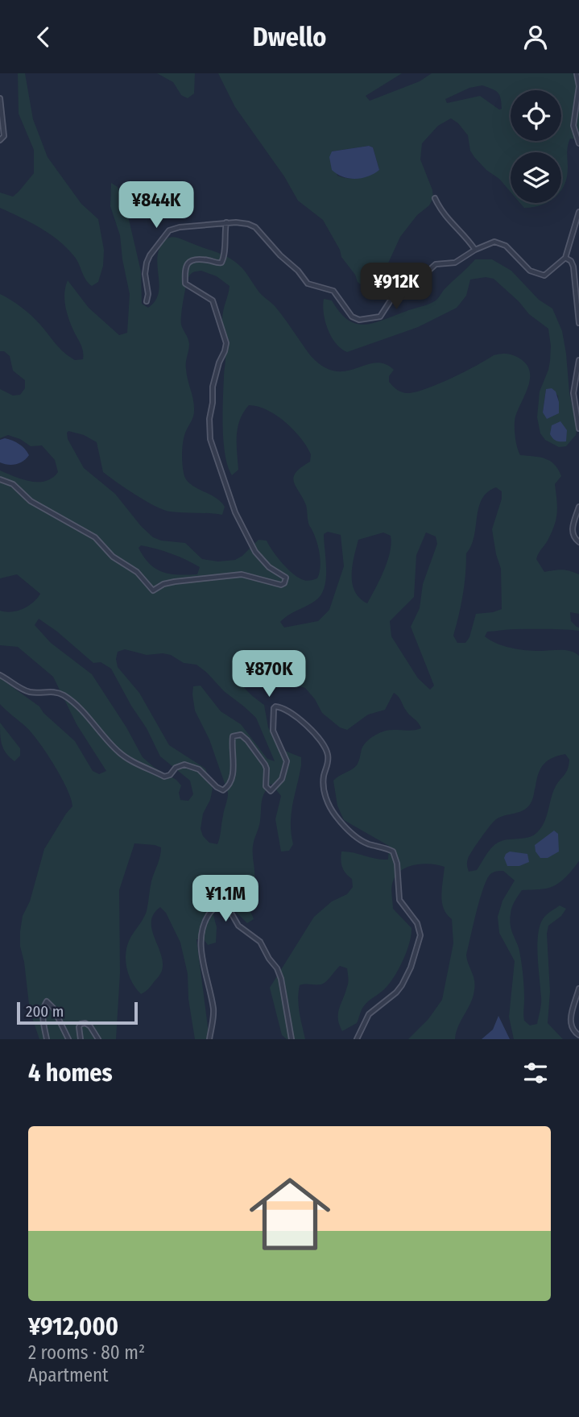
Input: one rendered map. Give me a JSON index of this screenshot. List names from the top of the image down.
{
  "scale_bar": "200 m",
  "page": {
    "header": "Dwello",
    "price": [
      "¥844K",
      "¥912K",
      "¥870K",
      "¥1.1M"
    ],
    "scale": "200 m",
    "heading": "4 homes",
    "list": [
      {
        "name": "¥912,000",
        "note": "2 rooms · 80 m² · Apartment"
      }
    ]
  }
}
